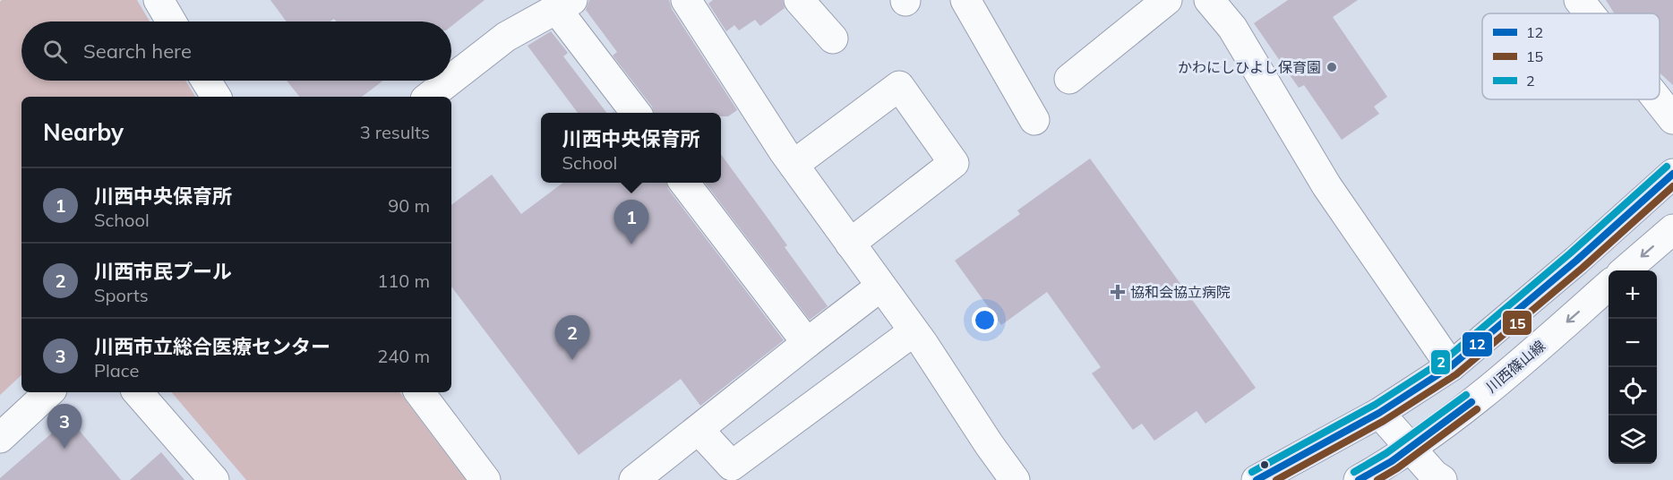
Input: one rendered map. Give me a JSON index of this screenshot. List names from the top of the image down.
{
  "streets": {
    "street": ["川西篠山線"]
  },
  "places": {
    "other": ["かわにしひよし保育園"],
    "health": ["協和会協立病院"]
  },
  "lines": ["transit line 2", "transit line 12", "transit line 15"],
  "legend": ["12", "15", "2"],
  "page": {
    "search": "Search here",
    "heading": ["Nearby", "3 results"],
    "popup": ["川西中央保育所", "School"],
    "list": [
      {
        "mark": "1",
        "name": "川西中央保育所",
        "note": "School",
        "value": "90 m"
      },
      {
        "mark": "2",
        "name": "川西市民プール",
        "note": "Sports",
        "value": "110 m"
      },
      {
        "mark": "3",
        "name": "川西市立総合医療センター",
        "note": "Place",
        "value": "240 m"
      }
    ],
    "pins": ["1", "2", "3"],
    "map_buttons": ["+", "−"]
  }
}
